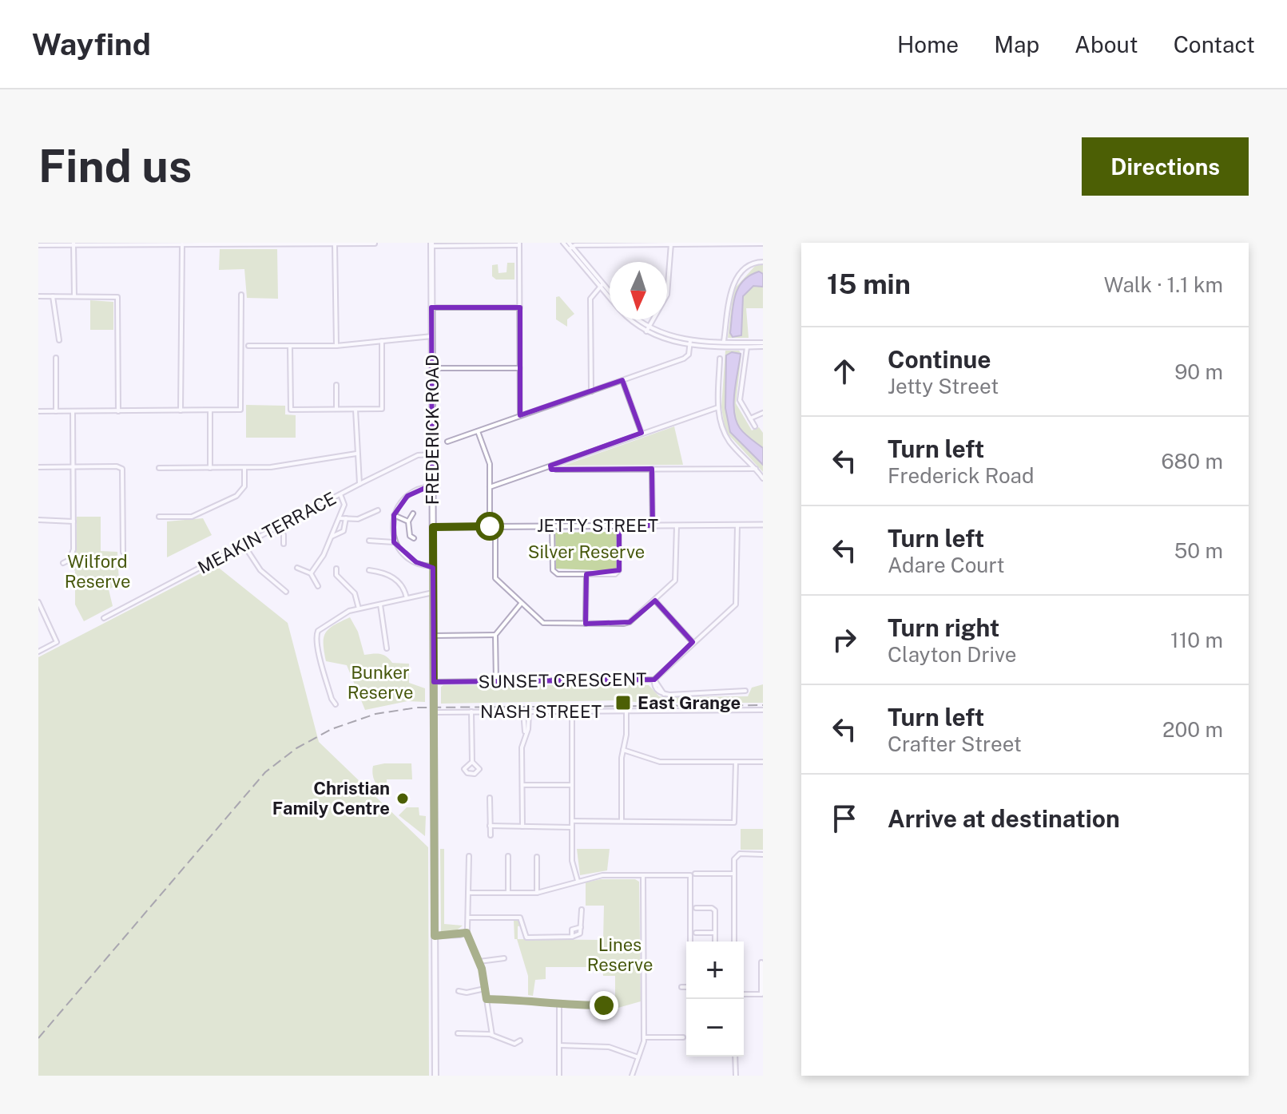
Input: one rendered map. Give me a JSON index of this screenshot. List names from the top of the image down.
{
  "streets": {
    "main road": ["FREDERICK ROAD"],
    "street": [
      "JETTY STREET",
      "MEAKIN TERRACE",
      "SUNSET CRESCENT",
      "NASH STREET"
    ]
  },
  "crossings": [
    ["FREDERICK ROAD", "JETTY STREET"],
    ["FREDERICK ROAD", "MEAKIN TERRACE"],
    ["FREDERICK ROAD", "SUNSET CRESCENT"],
    ["FREDERICK ROAD", "NASH STREET"],
    ["JETTY STREET", "SUNSET CRESCENT"]
  ],
  "parks": [
    "Silver Reserve",
    "Wilford Reserve",
    "Bunker Reserve",
    "Lines Reserve"
  ],
  "places": {
    "transit": ["East Grange"],
    "other": ["Christian Family Centre"]
  },
  "north": "bottom",
  "page": {
    "header": "Wayfind",
    "nav": [
      "Home",
      "Map",
      "About",
      "Contact"
    ],
    "buttons": "Directions",
    "title": "Find us",
    "heading": ["15 min", "Walk · 1.1 km"],
    "list": [
      ["Continue", "Jetty Street", "90 m"],
      ["Turn left", "Frederick Road", "680 m"],
      ["Turn left", "Adare Court", "50 m"],
      ["Turn right", "Clayton Drive", "110 m"],
      ["Turn left", "Crafter Street", "200 m"],
      "Arrive at destination"
    ],
    "map_buttons": ["+", "−"]
  }
}
